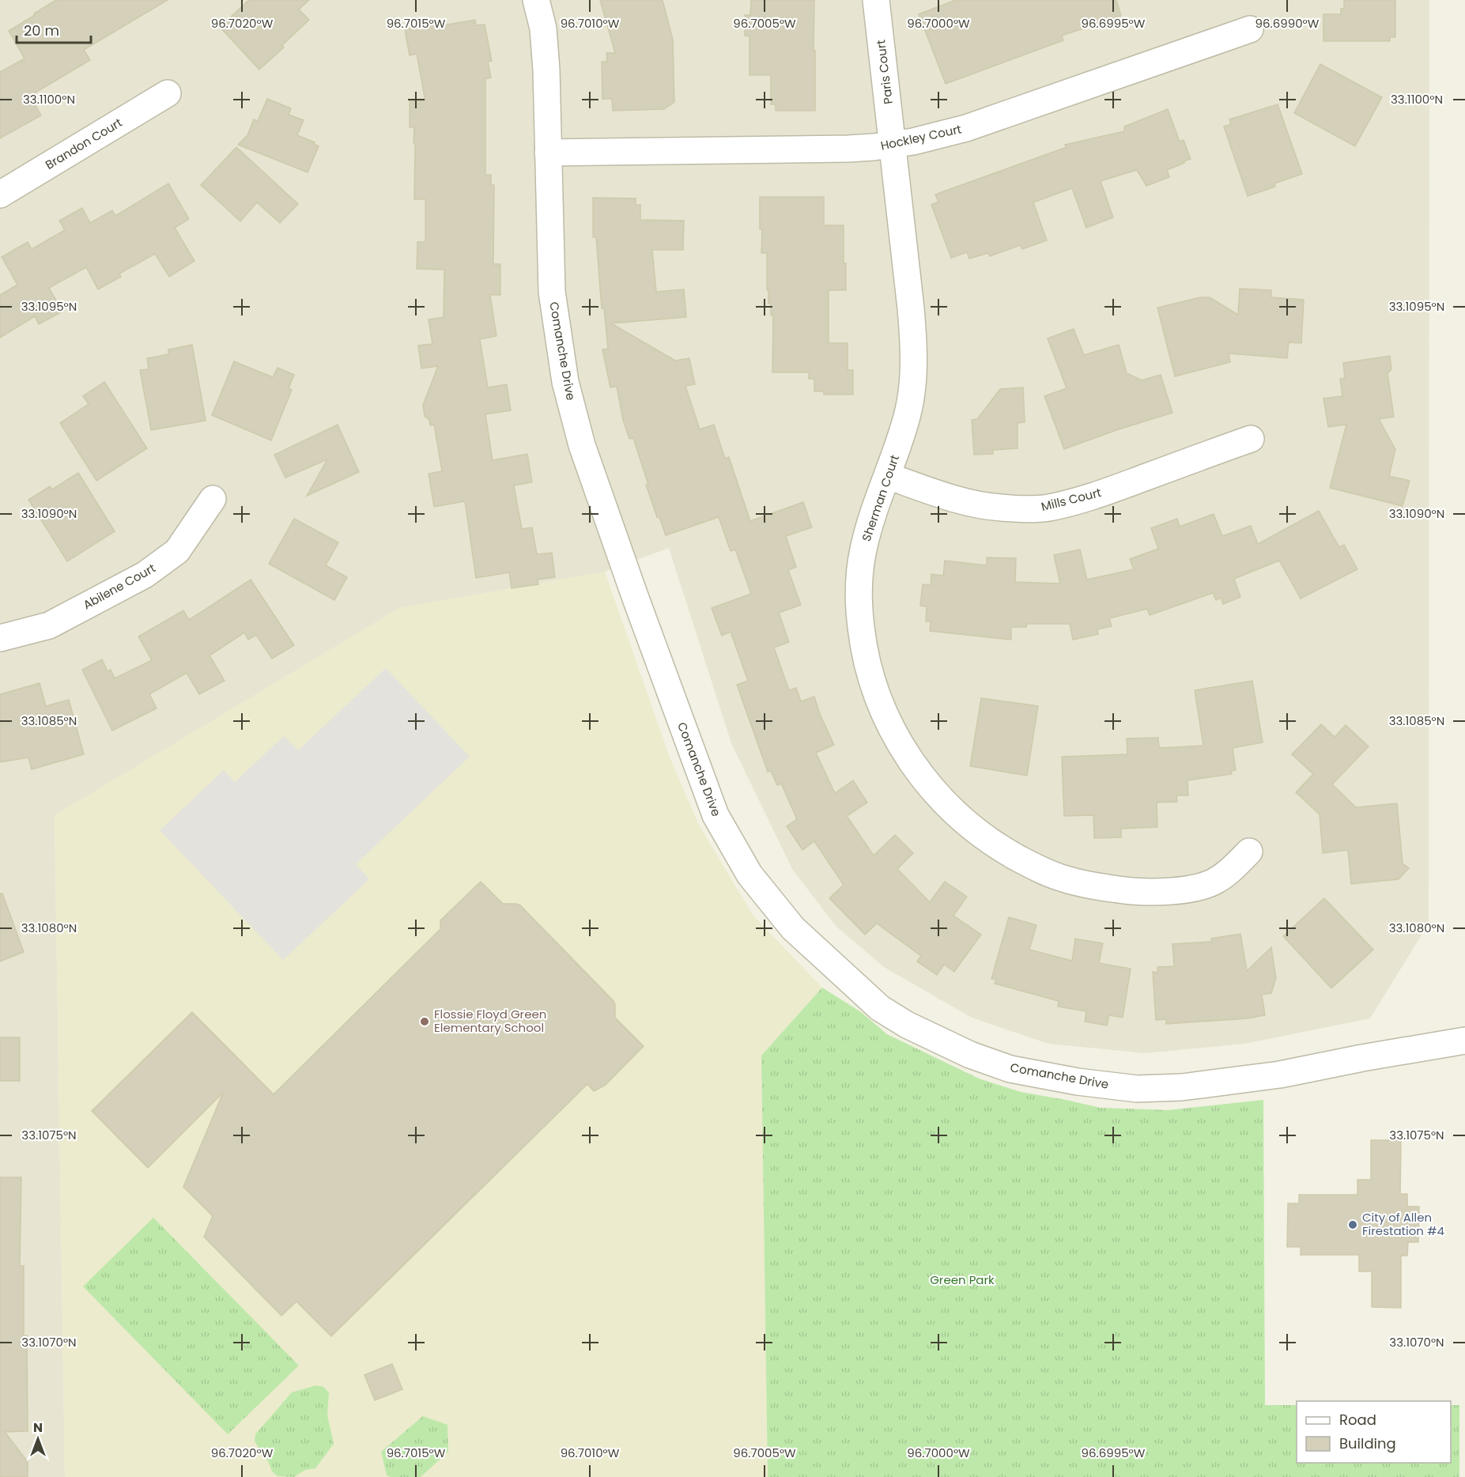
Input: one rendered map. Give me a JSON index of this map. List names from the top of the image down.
{
  "streets": {
    "street": [
      "Paris Court",
      "Hockley Court",
      "Brandon Court",
      "Comanche Drive",
      "Sherman Court",
      "Mills Court",
      "Abilene Court"
    ]
  },
  "crossings": [
    ["Paris Court", "Hockley Court"],
    ["Paris Court", "Sherman Court"],
    ["Hockley Court", "Comanche Drive"],
    ["Hockley Court", "Sherman Court"],
    ["Sherman Court", "Mills Court"]
  ],
  "parks": ["Green Park"],
  "places": ["Flossie Floyd Green Elementary School", "City of Allen Firestation #4"],
  "legend": ["Road", "Building"],
  "scale_bar": "20 m",
  "north": "top",
  "coordinates": [
    "96.7020°W",
    "96.7015°W",
    "96.7010°W",
    "96.7005°W",
    "96.7000°W",
    "96.6995°W",
    "96.6990°W",
    "33.1100°N",
    "33.1095°N",
    "33.1090°N",
    "33.1085°N",
    "33.1080°N",
    "33.1075°N",
    "33.1070°N"
  ]
}
